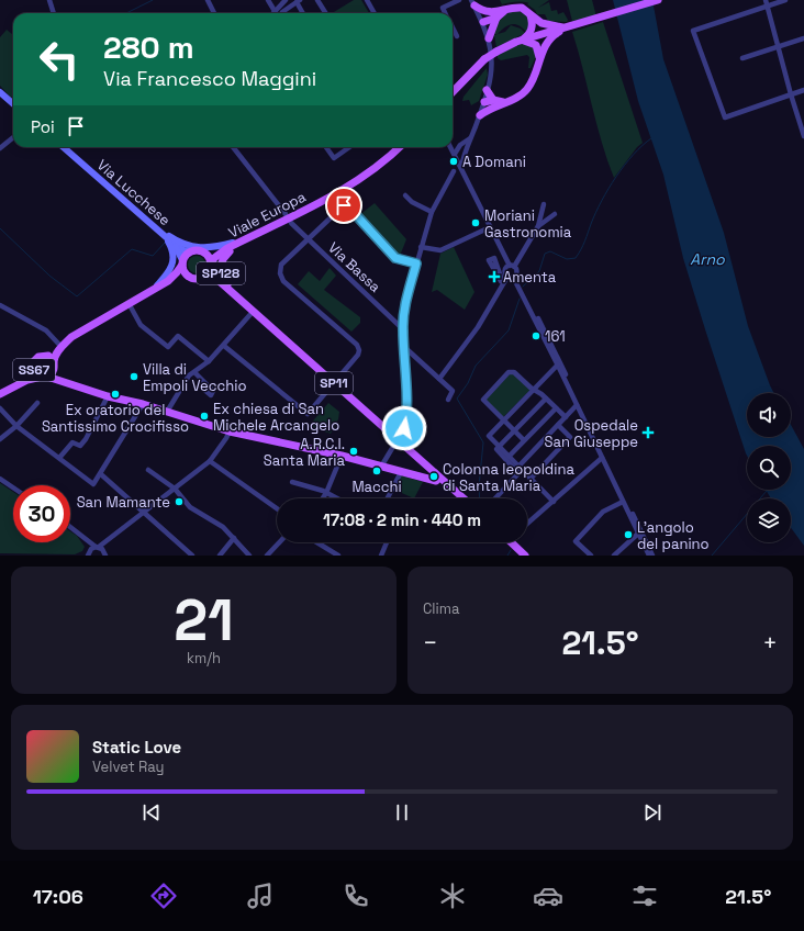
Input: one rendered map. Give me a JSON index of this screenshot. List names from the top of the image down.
{
  "streets": {
    "main road": [
      "Via Lucchese",
      "Viale Europa",
      "SP128",
      "SS67",
      "SP11"
    ],
    "street": ["Via Bassa"]
  },
  "crossings": [
    ["Via Lucchese", "Viale Europa"],
    ["Via Lucchese", "SP128"],
    ["Via Lucchese", "SP11"],
    ["Viale Europa", "SP128"],
    ["Viale Europa", "SP11"],
    ["SP128", "SP11"]
  ],
  "water": ["Arno"],
  "places": {
    "other": [
      "A Domani",
      "Moriani Gastronomia",
      "161",
      "Villa di Empoli Vecchio",
      "Ex oratorio del Santissimo Crocifisso",
      "Ex chiesa di San Michele Arcangelo",
      "A.R.C.I. Santa Maria",
      "Macchi",
      "Colonna leopoldina di Santa Maria",
      "San Mamante",
      "L'angolo del panino"
    ],
    "health": ["Amenta", "Ospedale San Giuseppe"]
  },
  "page": {
    "turn": ["280 m", "Via Francesco Maggini"],
    "then": "Poi",
    "limit": "30",
    "trip": "17:08 · 2 min · 440 m",
    "tile": [
      ["21", "km/h"],
      "Clima"
    ],
    "heat": ["−", "21.5°", "+"],
    "song": ["Static Love", "Velvet Ray"],
    "tabs": ["17:06", "21.5°"]
  }
}
